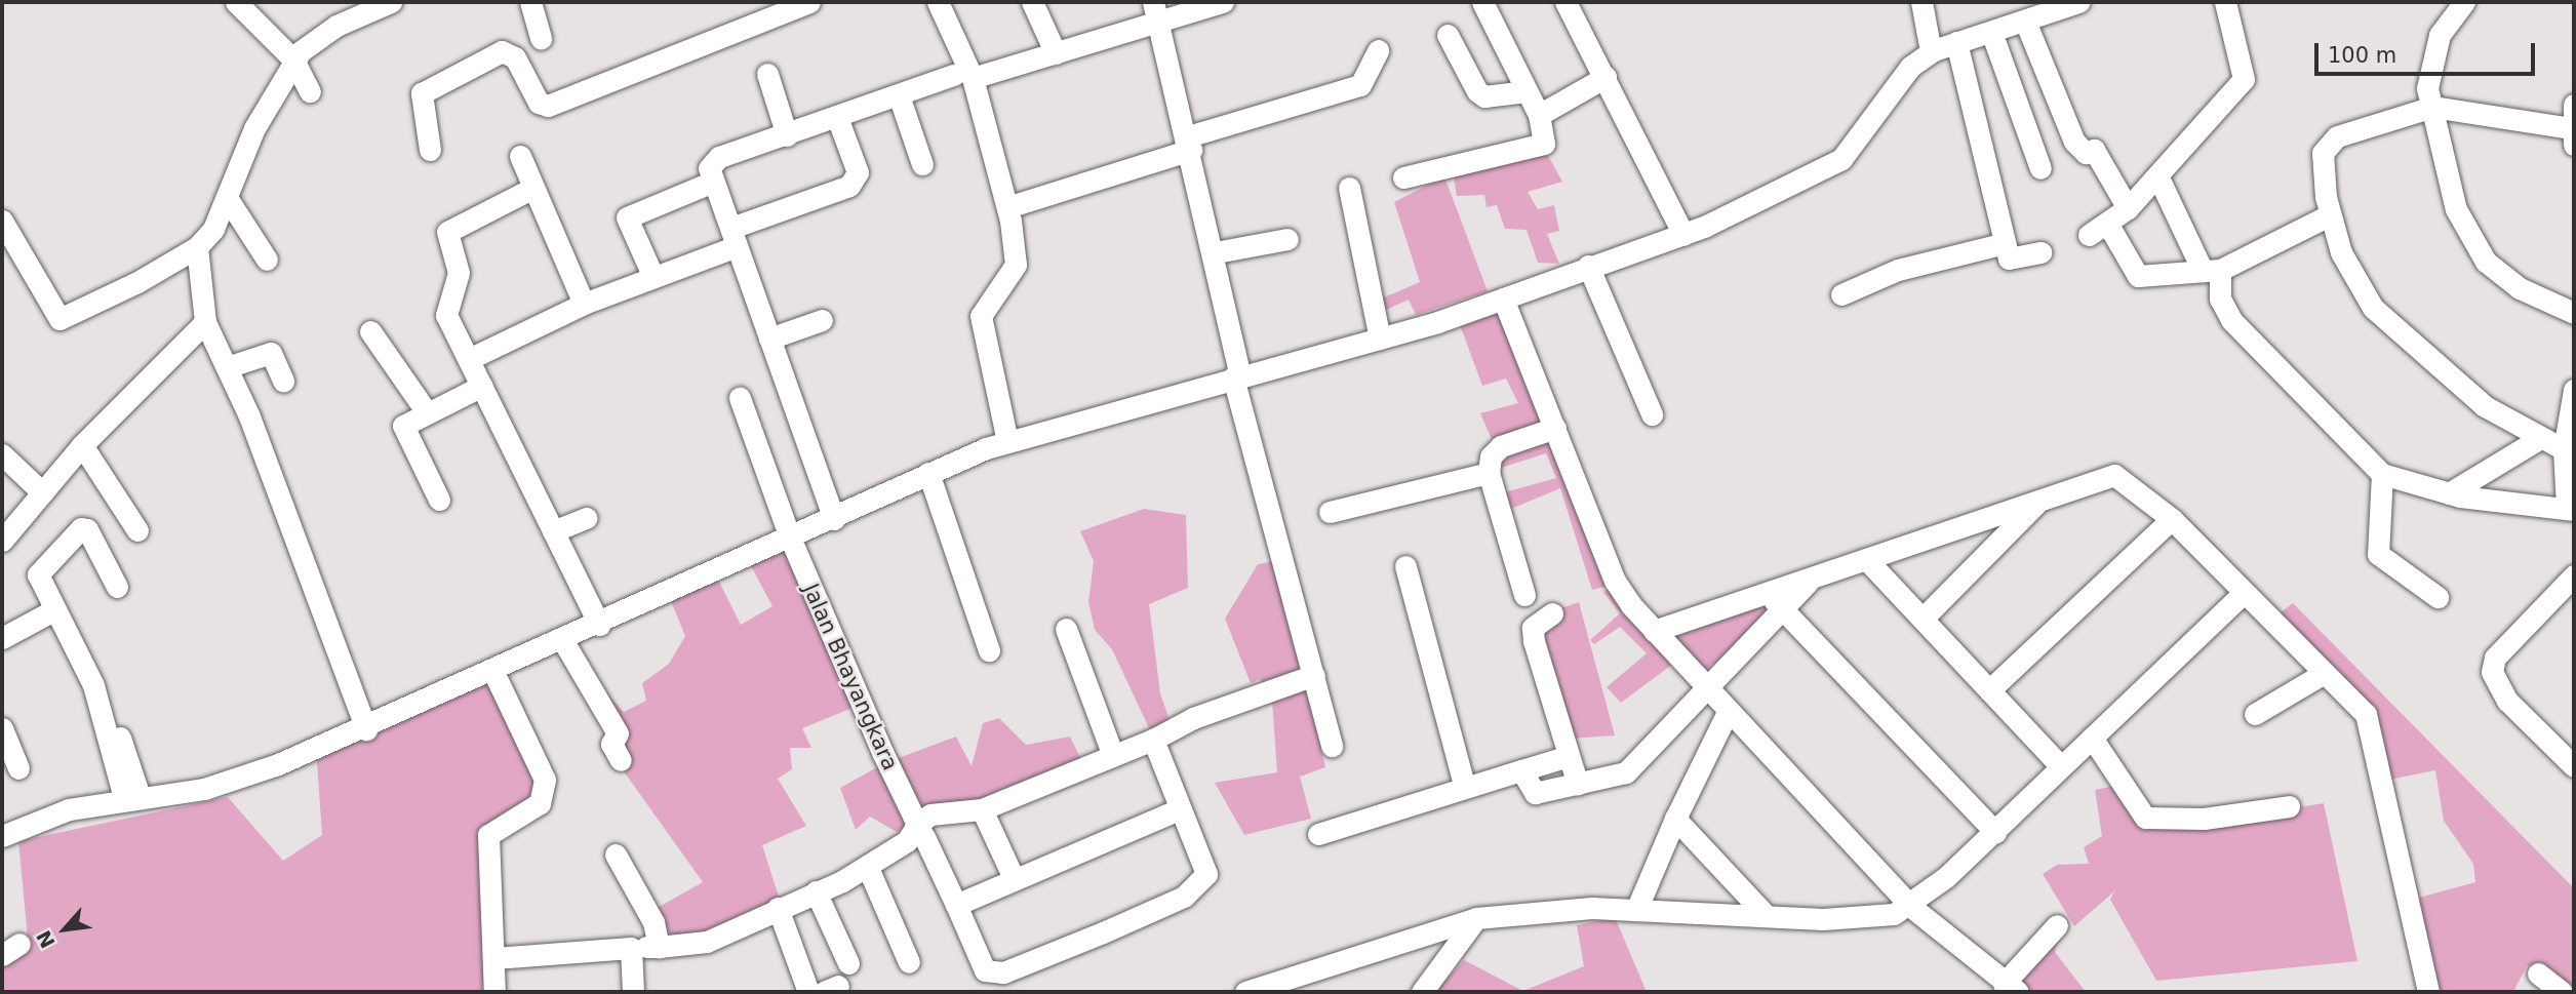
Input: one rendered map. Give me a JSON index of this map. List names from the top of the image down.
{
  "streets": {
    "street": ["Jalan Bhayangkara"]
  },
  "scale_bar": "100 m",
  "north": "bottom left"
}
